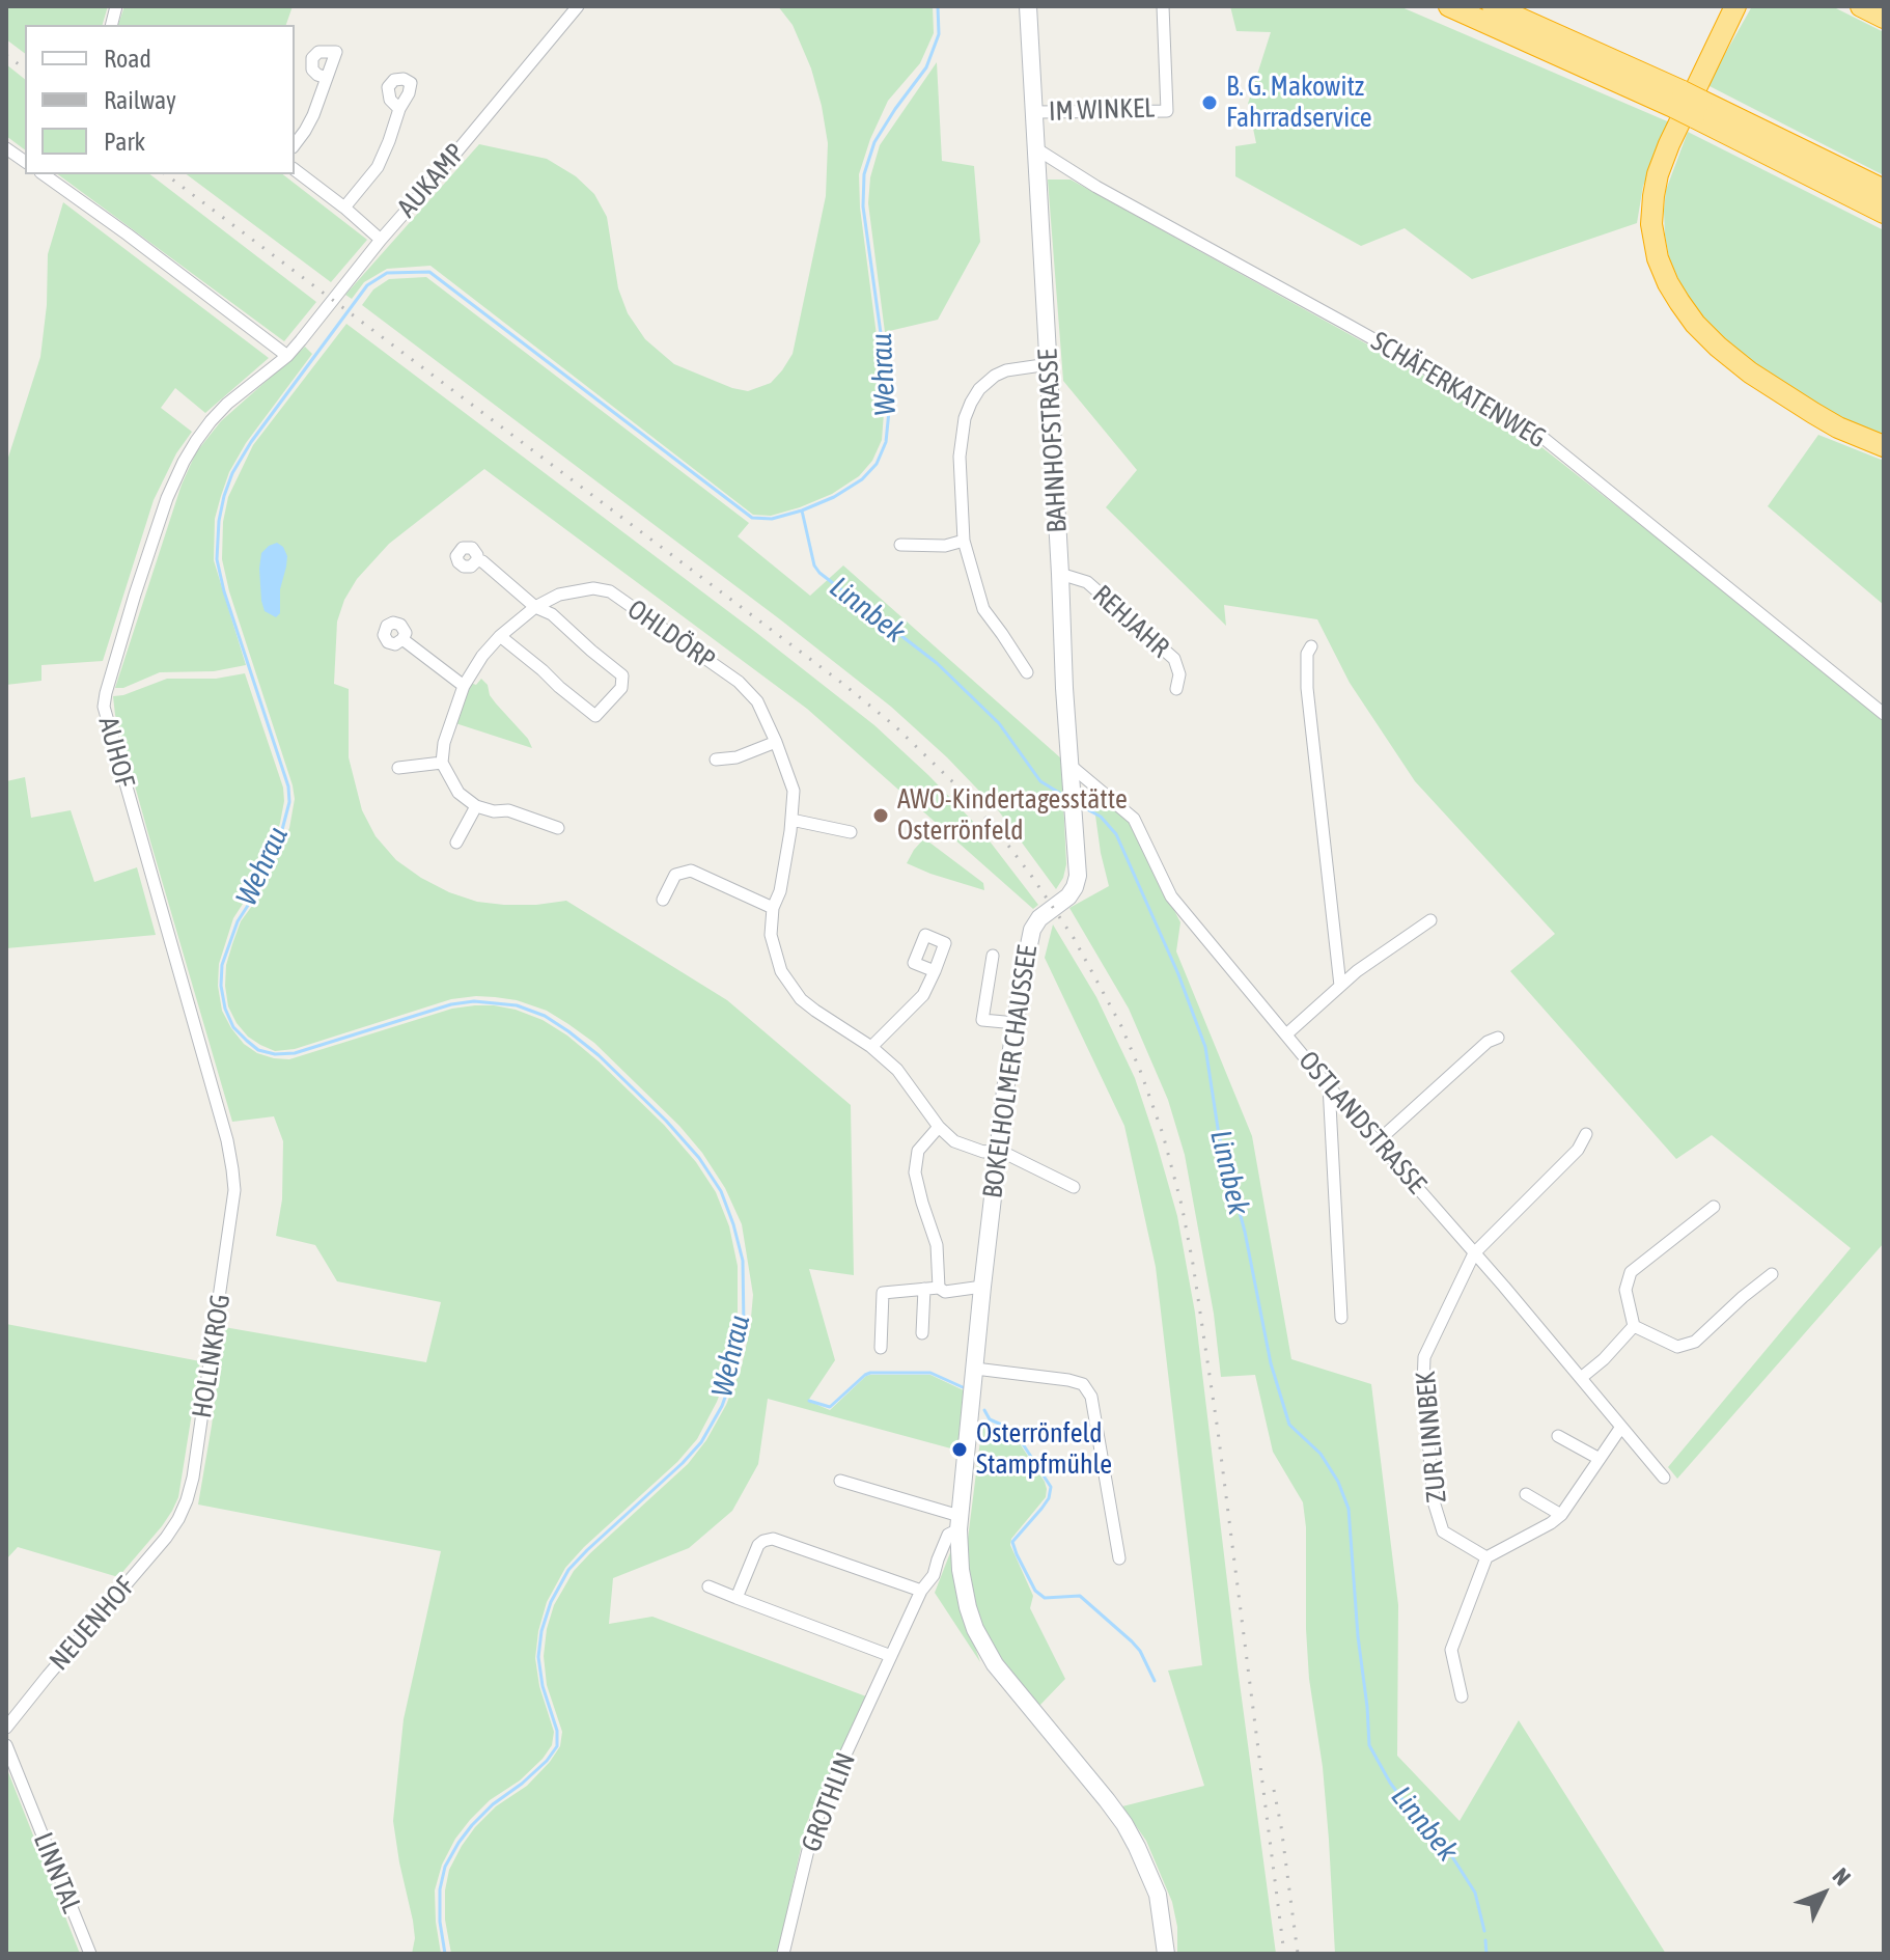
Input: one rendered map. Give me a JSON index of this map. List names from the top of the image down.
{
  "streets": {
    "main road": ["BAHNHOFSTRASSE", "BOKELHOLMER CHAUSSEE"],
    "street": [
      "IM WINKEL",
      "AUKAMP",
      "SCHÄFERKATENWEG",
      "REHJAHR",
      "OHLDÖRP",
      "AUHOF",
      "OSTLANDSTRASSE",
      "HOLLNKROG",
      "ZUR LINNBEK",
      "NEUENHOF",
      "GROTHLIN",
      "LINNTAL"
    ]
  },
  "crossings": [
    ["IM WINKEL", "BAHNHOFSTRASSE"],
    ["AUKAMP", "AUHOF"],
    ["SCHÄFERKATENWEG", "BAHNHOFSTRASSE"],
    ["BAHNHOFSTRASSE", "REHJAHR"],
    ["BAHNHOFSTRASSE", "BOKELHOLMER CHAUSSEE"],
    ["BAHNHOFSTRASSE", "OSTLANDSTRASSE"],
    ["OHLDÖRP", "BOKELHOLMER CHAUSSEE"],
    ["AUHOF", "HOLLNKROG"],
    ["BOKELHOLMER CHAUSSEE", "GROTHLIN"],
    ["OSTLANDSTRASSE", "ZUR LINNBEK"],
    ["HOLLNKROG", "NEUENHOF"]
  ],
  "water": ["Wehrau", "Linnbek"],
  "places": ["B. G. Makowitz Fahrradservice", "AWO-Kindertagesstätte Osterrönfeld", "Osterrönfeld Stampfmühle"],
  "legend": ["Road", "Railway", "Park"],
  "north": "top right"
}
